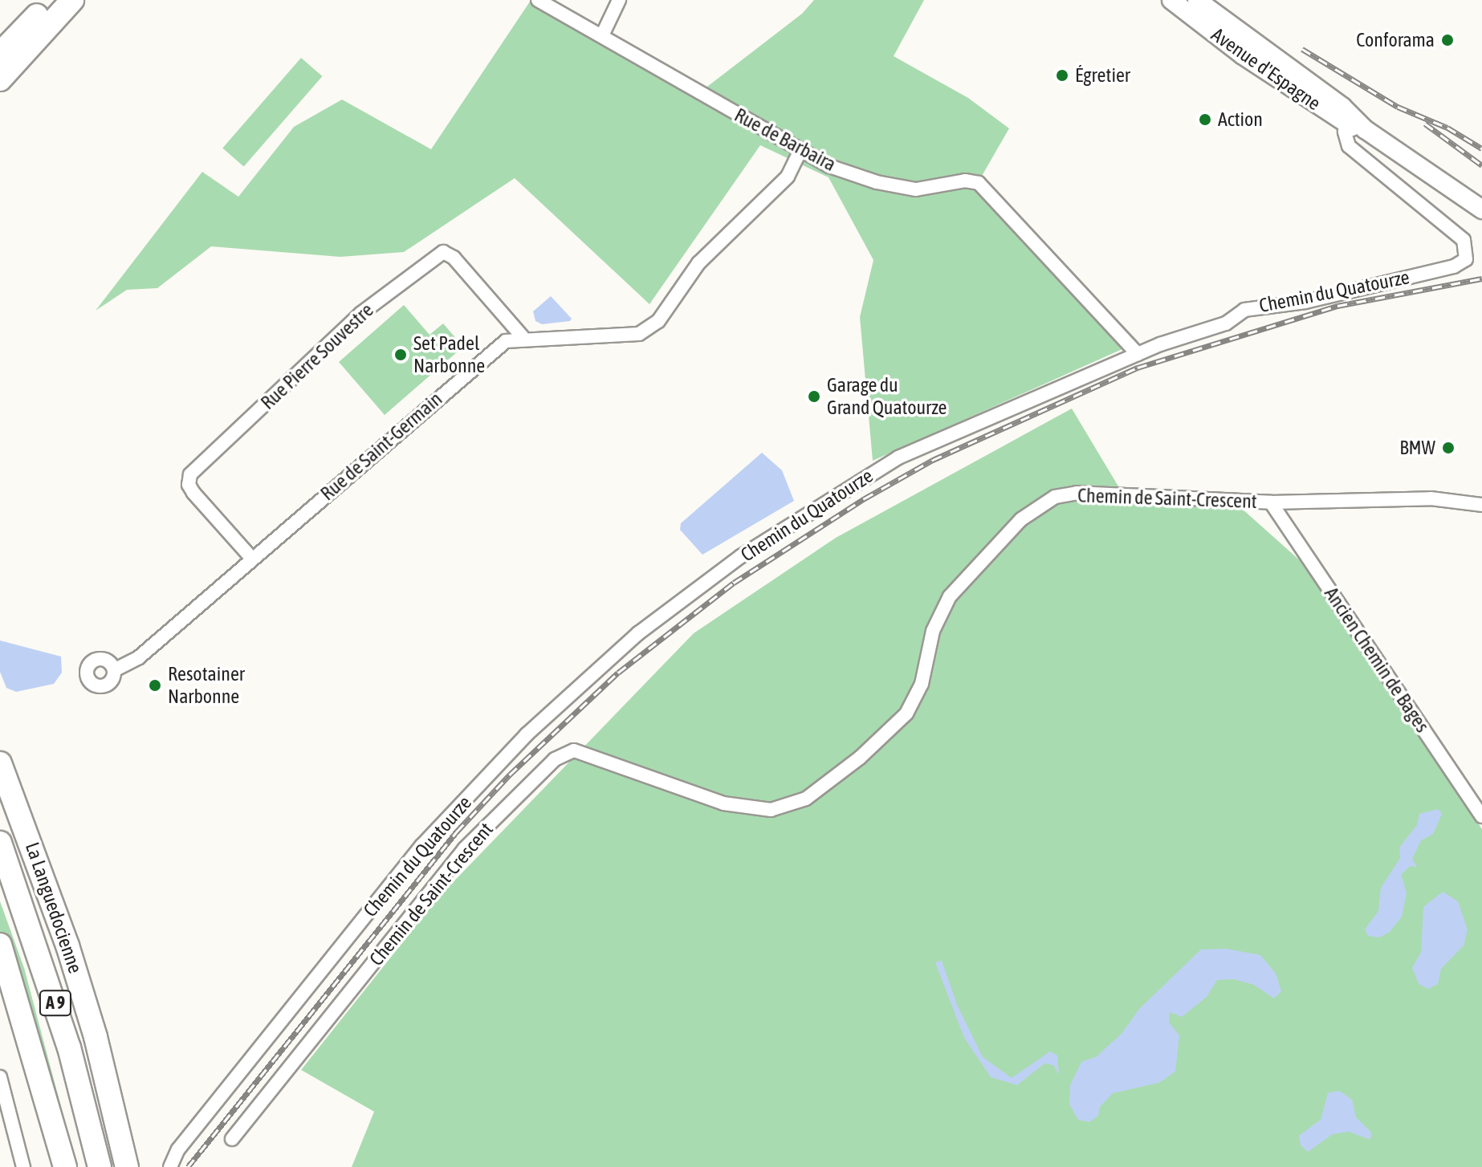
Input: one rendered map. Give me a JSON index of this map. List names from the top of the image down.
{
  "streets": {
    "highway": ["La Languedocienne", "A 9"],
    "main road": ["Avenue d'Espagne"],
    "street": [
      "Rue de Barbaira",
      "Chemin du Quatourze",
      "Rue Pierre Souvestre",
      "Rue de Saint-Germain",
      "Chemin de Saint-Crescent",
      "Ancien Chemin de Bages"
    ]
  },
  "crossings": [
    ["Avenue d'Espagne", "Chemin du Quatourze"],
    ["Rue de Barbaira", "Chemin du Quatourze"],
    ["Rue de Barbaira", "Rue de Saint-Germain"],
    ["Rue Pierre Souvestre", "Rue de Saint-Germain"],
    ["Chemin de Saint-Crescent", "Ancien Chemin de Bages"]
  ],
  "places": [
    "Conforama",
    "Égretier",
    "Action",
    "Set Padel Narbonne",
    "Garage du Grand Quatourze",
    "BMW",
    "Resotainer Narbonne"
  ]
}
